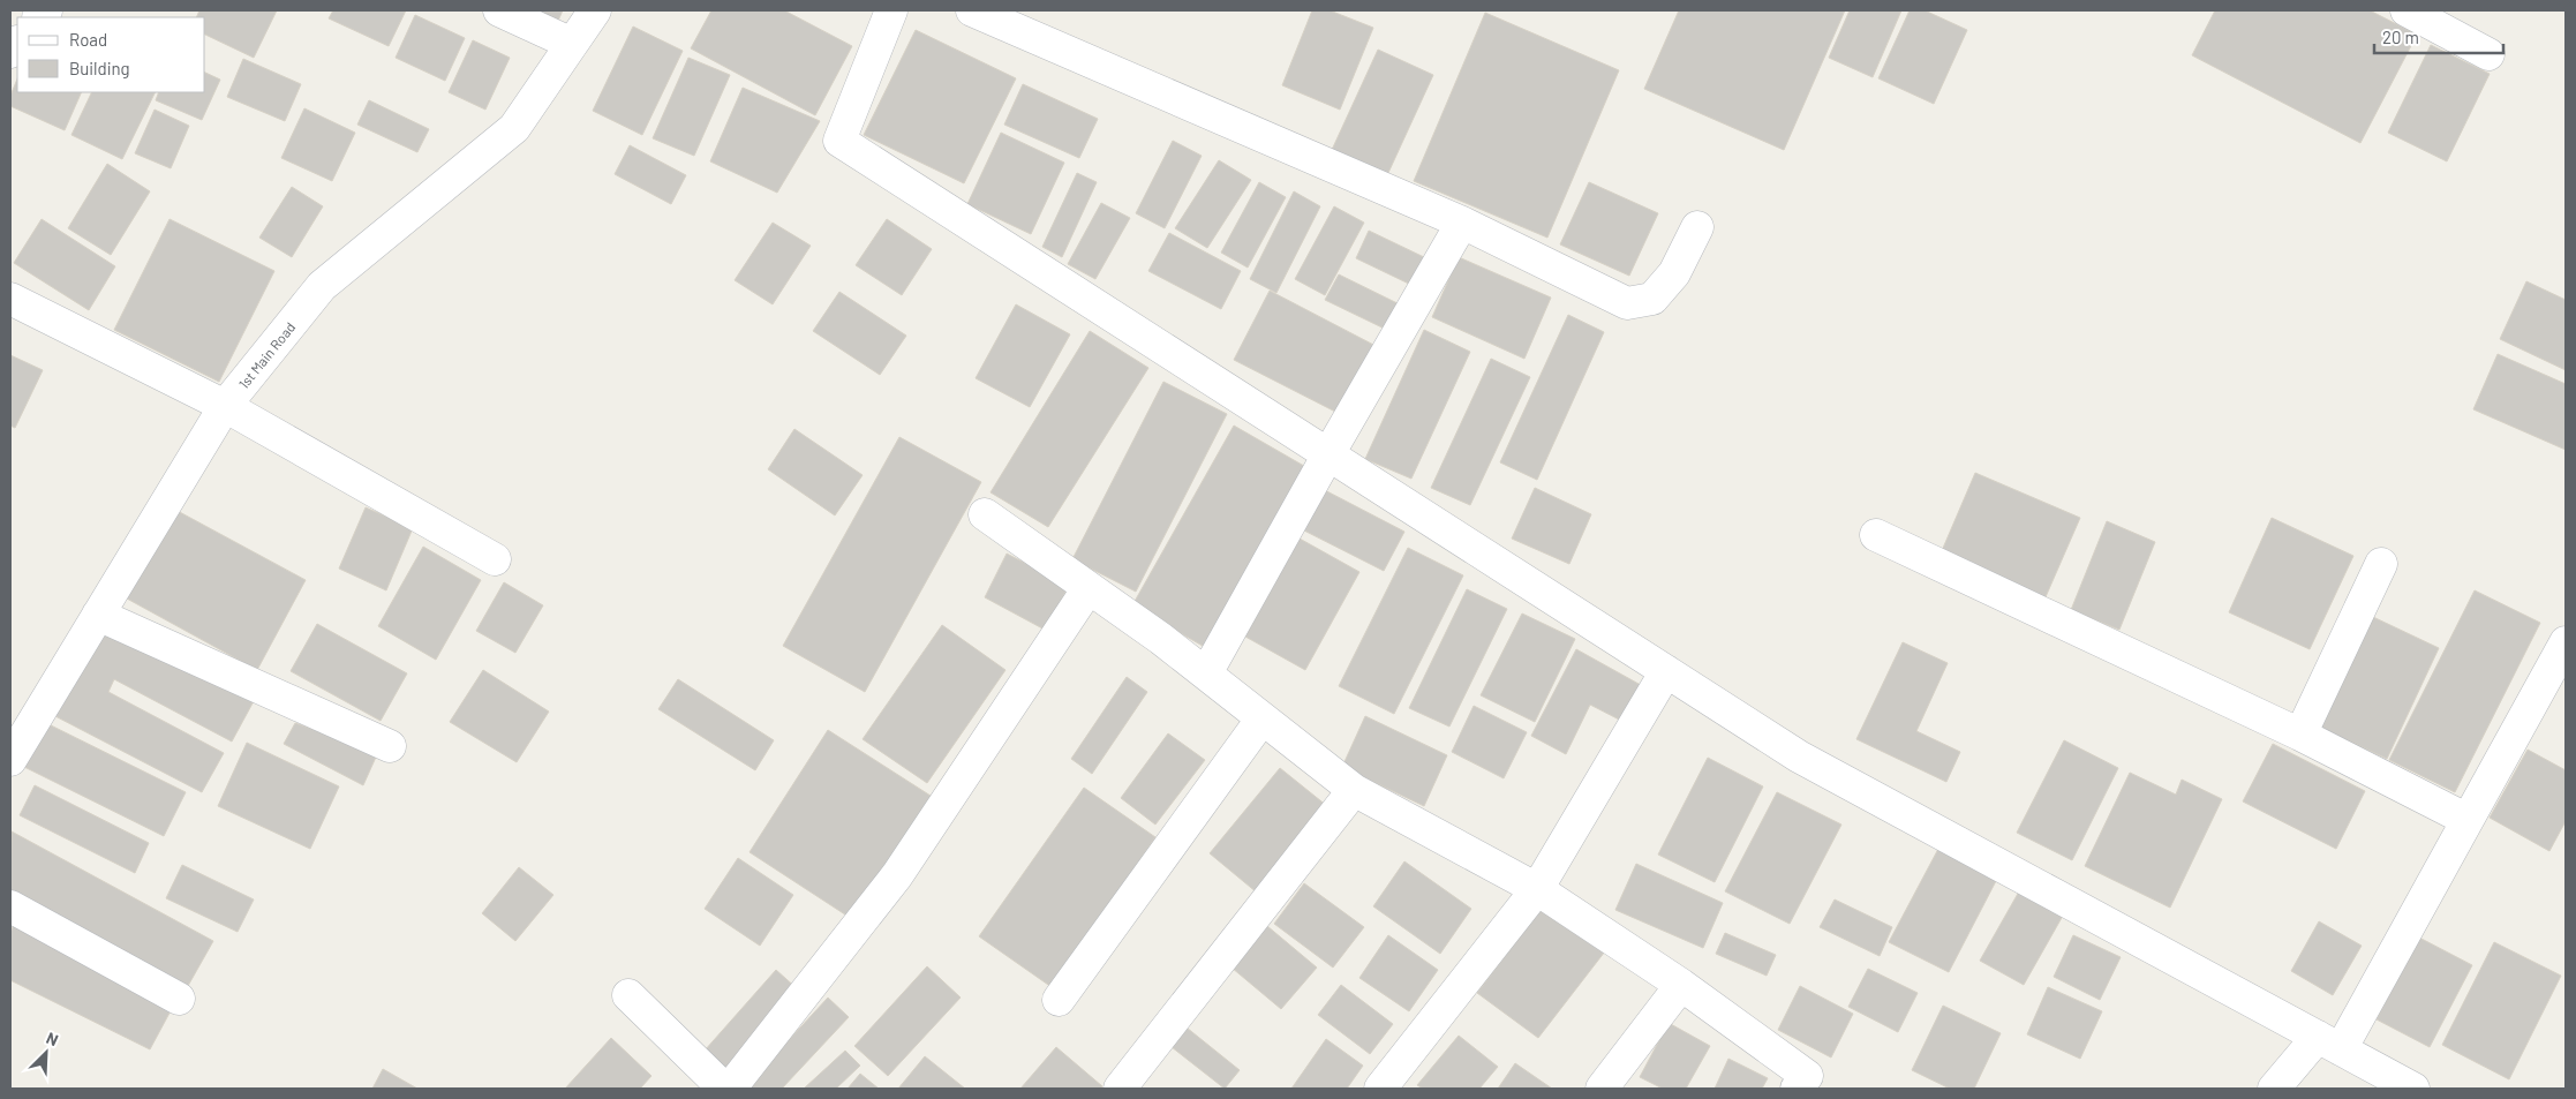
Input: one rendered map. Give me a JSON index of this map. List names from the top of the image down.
{
  "streets": {
    "street": ["1st Main Road"]
  },
  "legend": ["Road", "Building"],
  "scale_bar": "20 m",
  "north": "top right"
}
